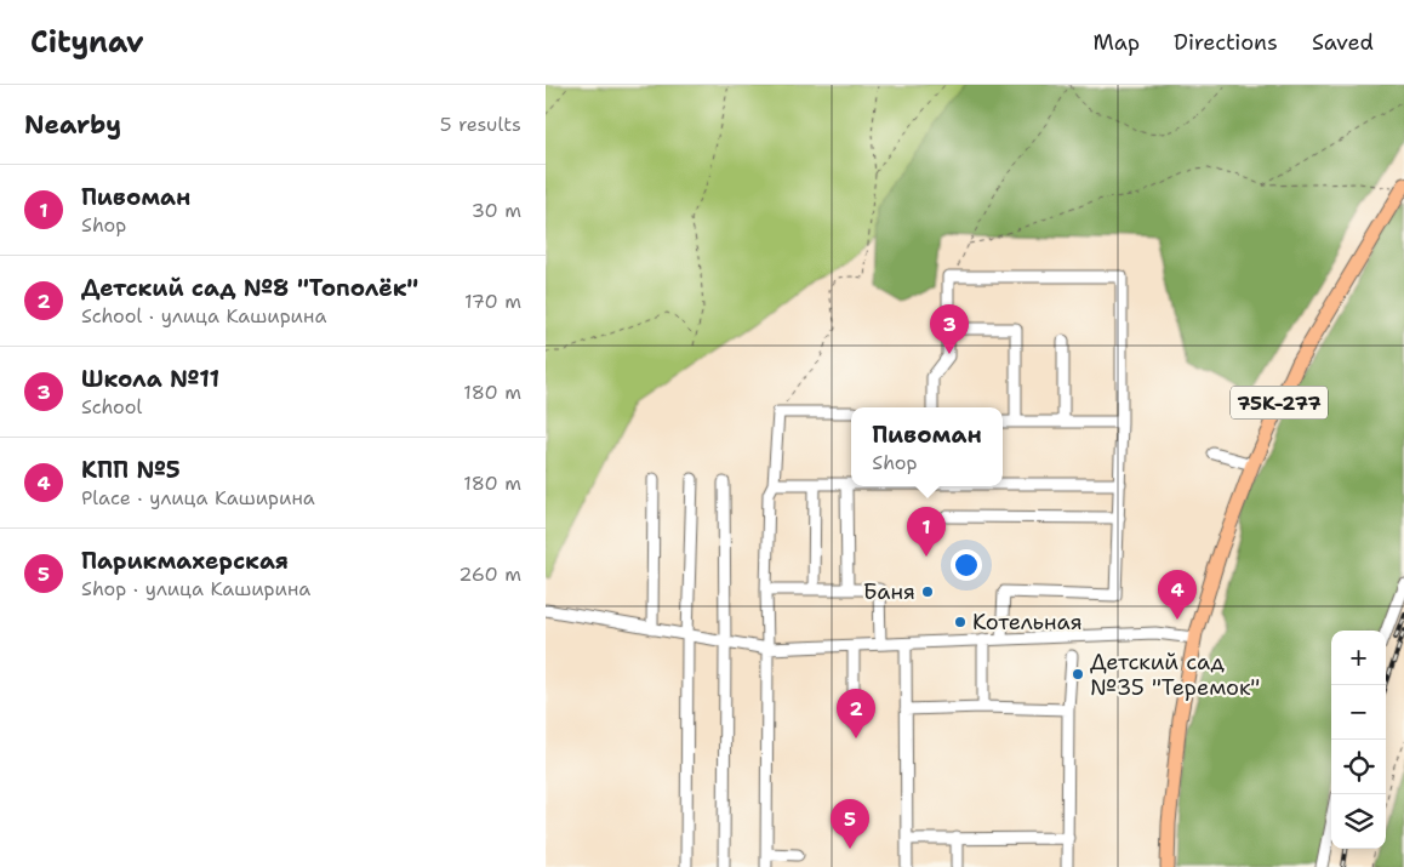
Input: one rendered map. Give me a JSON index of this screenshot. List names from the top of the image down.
{
  "streets": {
    "main road": ["75К-277"]
  },
  "places": ["Баня", "Котельная", "Детский сад №35 \"Теремок\""],
  "page": {
    "header": "Citynav",
    "nav": ["Map", "Directions", "Saved"],
    "heading": ["Nearby", "5 results"],
    "list": [
      {
        "mark": "1",
        "name": "Пивоман",
        "note": "Shop",
        "value": "30 m"
      },
      {
        "mark": "2",
        "name": "Детский сад №8 \"Тополёк\"",
        "note": "School · улица Каширина",
        "value": "170 m"
      },
      {
        "mark": "3",
        "name": "Школа №11",
        "note": "School",
        "value": "180 m"
      },
      {
        "mark": "4",
        "name": "КПП №5",
        "note": "Place · улица Каширина",
        "value": "180 m"
      },
      {
        "mark": "5",
        "name": "Парикмахерская",
        "note": "Shop · улица Каширина",
        "value": "260 m"
      }
    ],
    "pins": [
      "3",
      "1",
      "4",
      "2",
      "5"
    ],
    "popup": ["Пивоман", "Shop"],
    "map_buttons": ["+", "−"]
  }
}
